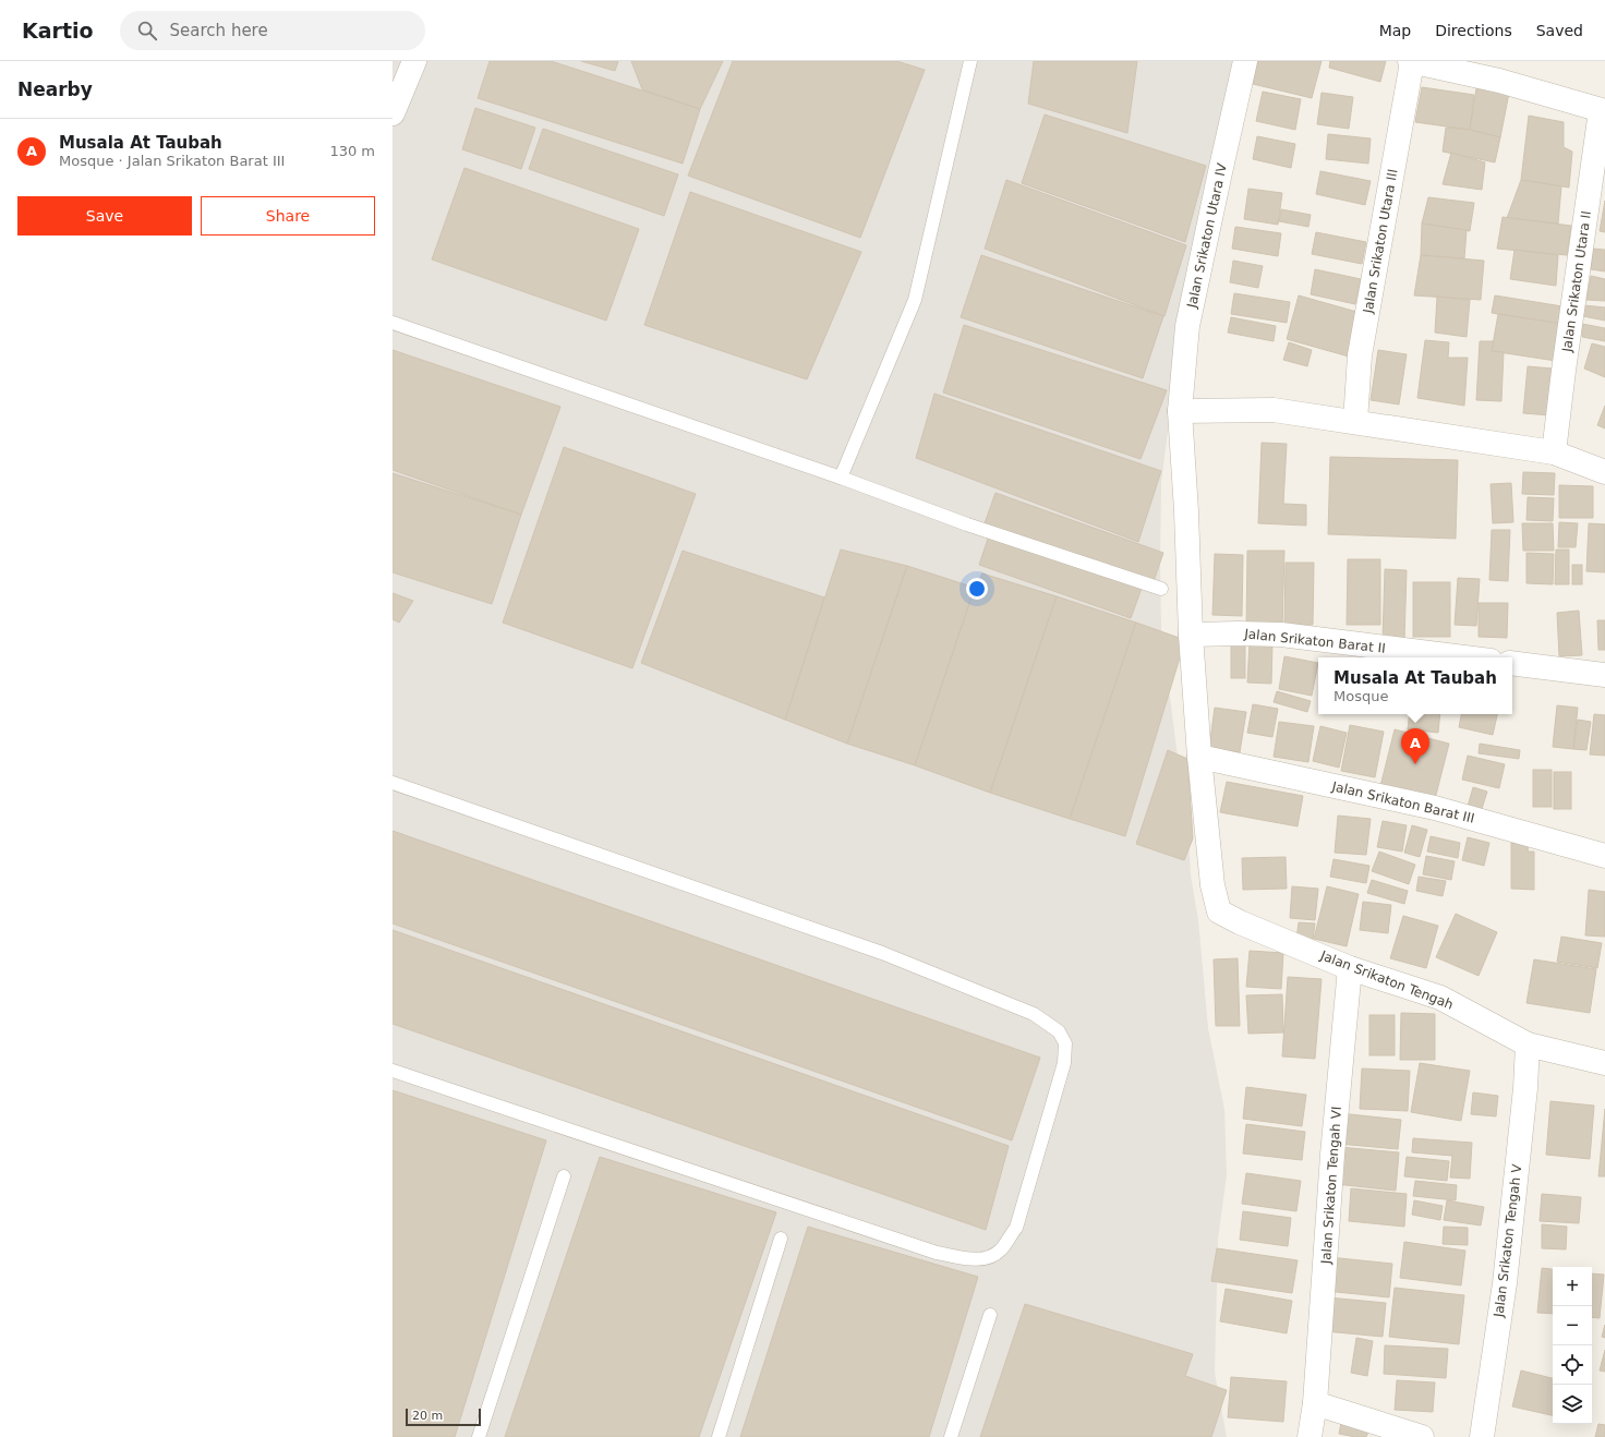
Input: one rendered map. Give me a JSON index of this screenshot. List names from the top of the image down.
{
  "streets": {
    "street": [
      "Jalan Srikaton Utara IV",
      "Jalan Srikaton Utara III",
      "Jalan Srikaton Utara II",
      "Jalan Srikaton Barat II",
      "Jalan Srikaton Barat III",
      "Jalan Srikaton Tengah",
      "Jalan Srikaton Tengah VI",
      "Jalan Srikaton Tengah V"
    ]
  },
  "crossings": [
    ["Jalan Srikaton Barat III", "Jalan Srikaton Tengah"],
    ["Jalan Srikaton Tengah", "Jalan Srikaton Tengah VI"],
    ["Jalan Srikaton Tengah", "Jalan Srikaton Tengah V"]
  ],
  "scale_bar": "20 m",
  "page": {
    "header": "Kartio",
    "search": "Search here",
    "nav": ["Map", "Directions", "Saved"],
    "heading": "Nearby",
    "list": [
      {
        "mark": "A",
        "name": "Musala At Taubah",
        "note": "Mosque · Jalan Srikaton Barat III",
        "value": "130 m"
      }
    ],
    "buttons": ["Save", "Share"],
    "popup": ["Musala At Taubah", "Mosque"],
    "pins": "A",
    "map_buttons": ["+", "−"],
    "scale": "20 m"
  }
}
